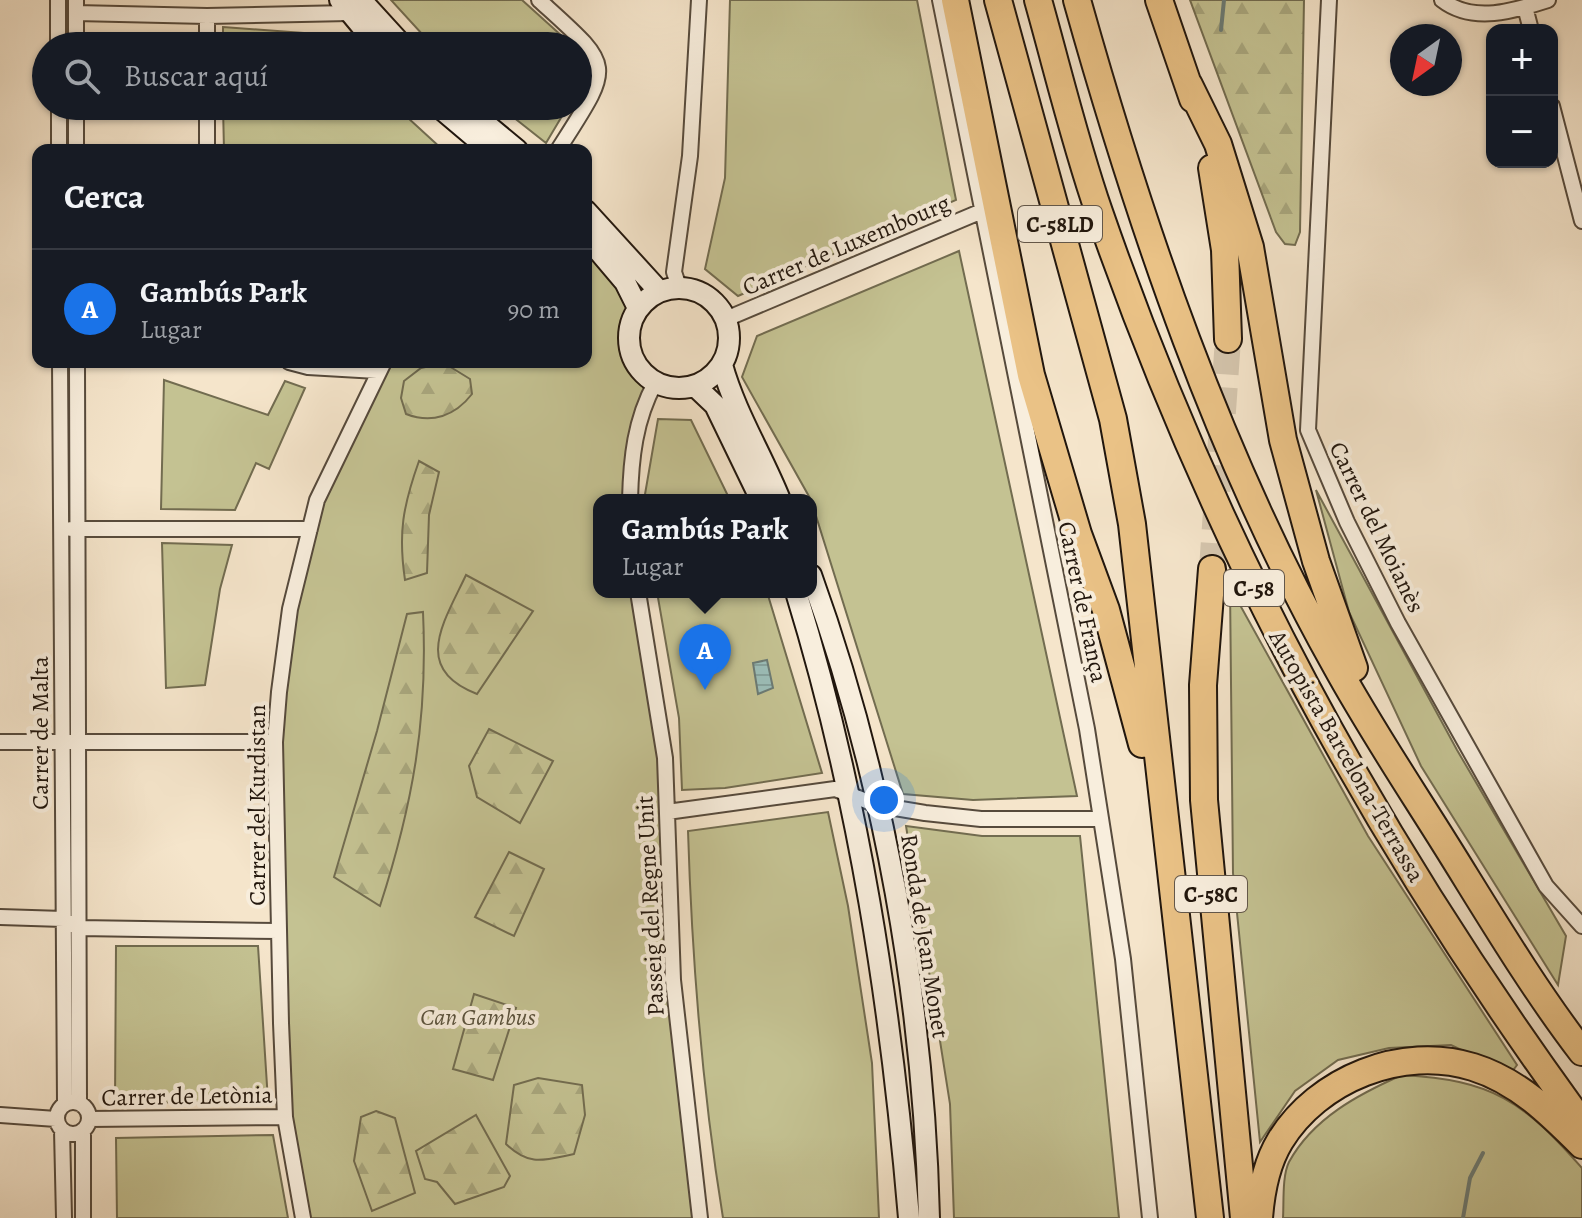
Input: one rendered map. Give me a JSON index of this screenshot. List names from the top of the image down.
{
  "streets": {
    "highway": [
      "C-58LD",
      "C-58",
      "Autopista Barcelona-Terrassa",
      "C-58C"
    ],
    "street": [
      "Carrer de Luxembourg",
      "Carrer del Moianès",
      "Carrer de França",
      "Carrer de Malta",
      "Carrer del Kurdistan",
      "Passeig del Regne Unit",
      "Ronda de Jean Monet",
      "Carrer de Letònia"
    ]
  },
  "crossings": [
    ["C-58LD", "C-58C"],
    ["Carrer de Luxembourg", "Carrer de França"],
    ["Carrer del Kurdistan", "Carrer de Letònia"]
  ],
  "parks": ["Can Gambus"],
  "north": "bottom left",
  "page": {
    "map_buttons": ["+", "−"],
    "search": "Buscar aquí",
    "heading": "Cerca",
    "list": [
      {
        "mark": "A",
        "name": "Gambús Park",
        "note": "Lugar",
        "value": "90 m"
      }
    ],
    "popup": ["Gambús Park", "Lugar"],
    "pins": "A"
  }
}
